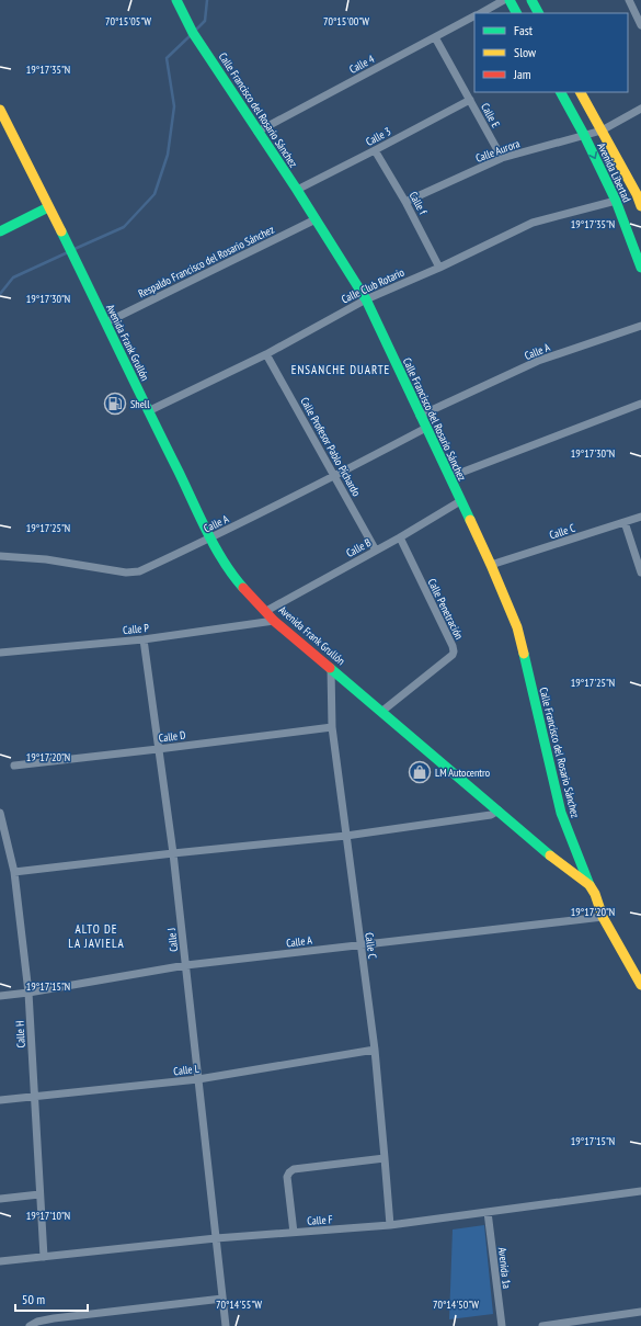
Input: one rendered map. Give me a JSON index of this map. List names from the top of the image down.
{
  "streets": {
    "main road": ["Calle Francisco del Rosario Sánchez", "Avenida Libertad", "Avenida Frank Grullón"],
    "street": [
      "Calle 4",
      "Calle E",
      "Calle 3",
      "Calle Aurora",
      "Calle f",
      "Respaldo Francisco del Rosario Sánchez",
      "Calle Club Rotario",
      "Calle A",
      "Calle Profesor Pablo Pichardo",
      "Calle C",
      "Calle B",
      "Calle Penetración",
      "Calle P",
      "Calle D",
      "Calle J",
      "Calle H",
      "Calle L",
      "Calle F",
      "Avenida 1a"
    ]
  },
  "crossings": [
    ["Calle 4", "Calle Francisco del Rosario Sánchez"],
    ["Calle 4", "Calle E"],
    ["Calle Francisco del Rosario Sánchez", "Calle 3"],
    ["Calle Francisco del Rosario Sánchez", "Respaldo Francisco del Rosario Sánchez"],
    ["Calle Francisco del Rosario Sánchez", "Calle Club Rotario"],
    ["Calle Francisco del Rosario Sánchez", "Avenida Frank Grullón"],
    ["Calle Francisco del Rosario Sánchez", "Calle A"],
    ["Calle Francisco del Rosario Sánchez", "Calle C"],
    ["Calle Francisco del Rosario Sánchez", "Calle B"],
    ["Calle E", "Calle 3"],
    ["Calle E", "Calle Aurora"],
    ["Calle 3", "Calle f"],
    ["Calle Aurora", "Avenida Libertad"],
    ["Calle Aurora", "Calle f"],
    ["Avenida Libertad", "Calle Club Rotario"],
    ["Calle f", "Calle Club Rotario"],
    ["Respaldo Francisco del Rosario Sánchez", "Avenida Frank Grullón"],
    ["Calle Club Rotario", "Avenida Frank Grullón"],
    ["Calle Club Rotario", "Calle Profesor Pablo Pichardo"],
    ["Avenida Frank Grullón", "Calle A"],
    ["Avenida Frank Grullón", "Calle C"],
    ["Avenida Frank Grullón", "Calle B"],
    ["Avenida Frank Grullón", "Calle Penetración"],
    ["Avenida Frank Grullón", "Calle P"],
    ["Calle A", "Calle Profesor Pablo Pichardo"],
    ["Calle A", "Calle C"],
    ["Calle A", "Calle J"],
    ["Calle A", "Calle H"],
    ["Calle Profesor Pablo Pichardo", "Calle B"],
    ["Calle C", "Calle D"],
    ["Calle C", "Calle L"],
    ["Calle C", "Calle F"],
    ["Calle B", "Calle Penetración"],
    ["Calle P", "Calle J"],
    ["Calle D", "Calle J"],
    ["Calle J", "Calle L"],
    ["Calle J", "Calle F"],
    ["Calle H", "Calle L"],
    ["Calle H", "Calle F"],
    ["Calle F", "Avenida 1a"]
  ],
  "districts": ["ENSANCHE DUARTE", "ALTO DE LA JAVIELA"],
  "places": {
    "fuel station": ["Shell"],
    "shop": ["LM Autocentro"]
  },
  "legend": ["Fast", "Slow", "Jam"],
  "scale_bar": "50 m",
  "coordinates": [
    "70°15'05\"W",
    "70°15'00\"W",
    "19°17'35\"N",
    "19°17'30\"N",
    "19°17'25\"N",
    "19°17'20\"N",
    "19°17'15\"N",
    "19°17'10\"N",
    "70°14'55\"W",
    "70°14'50\"W"
  ]
}
